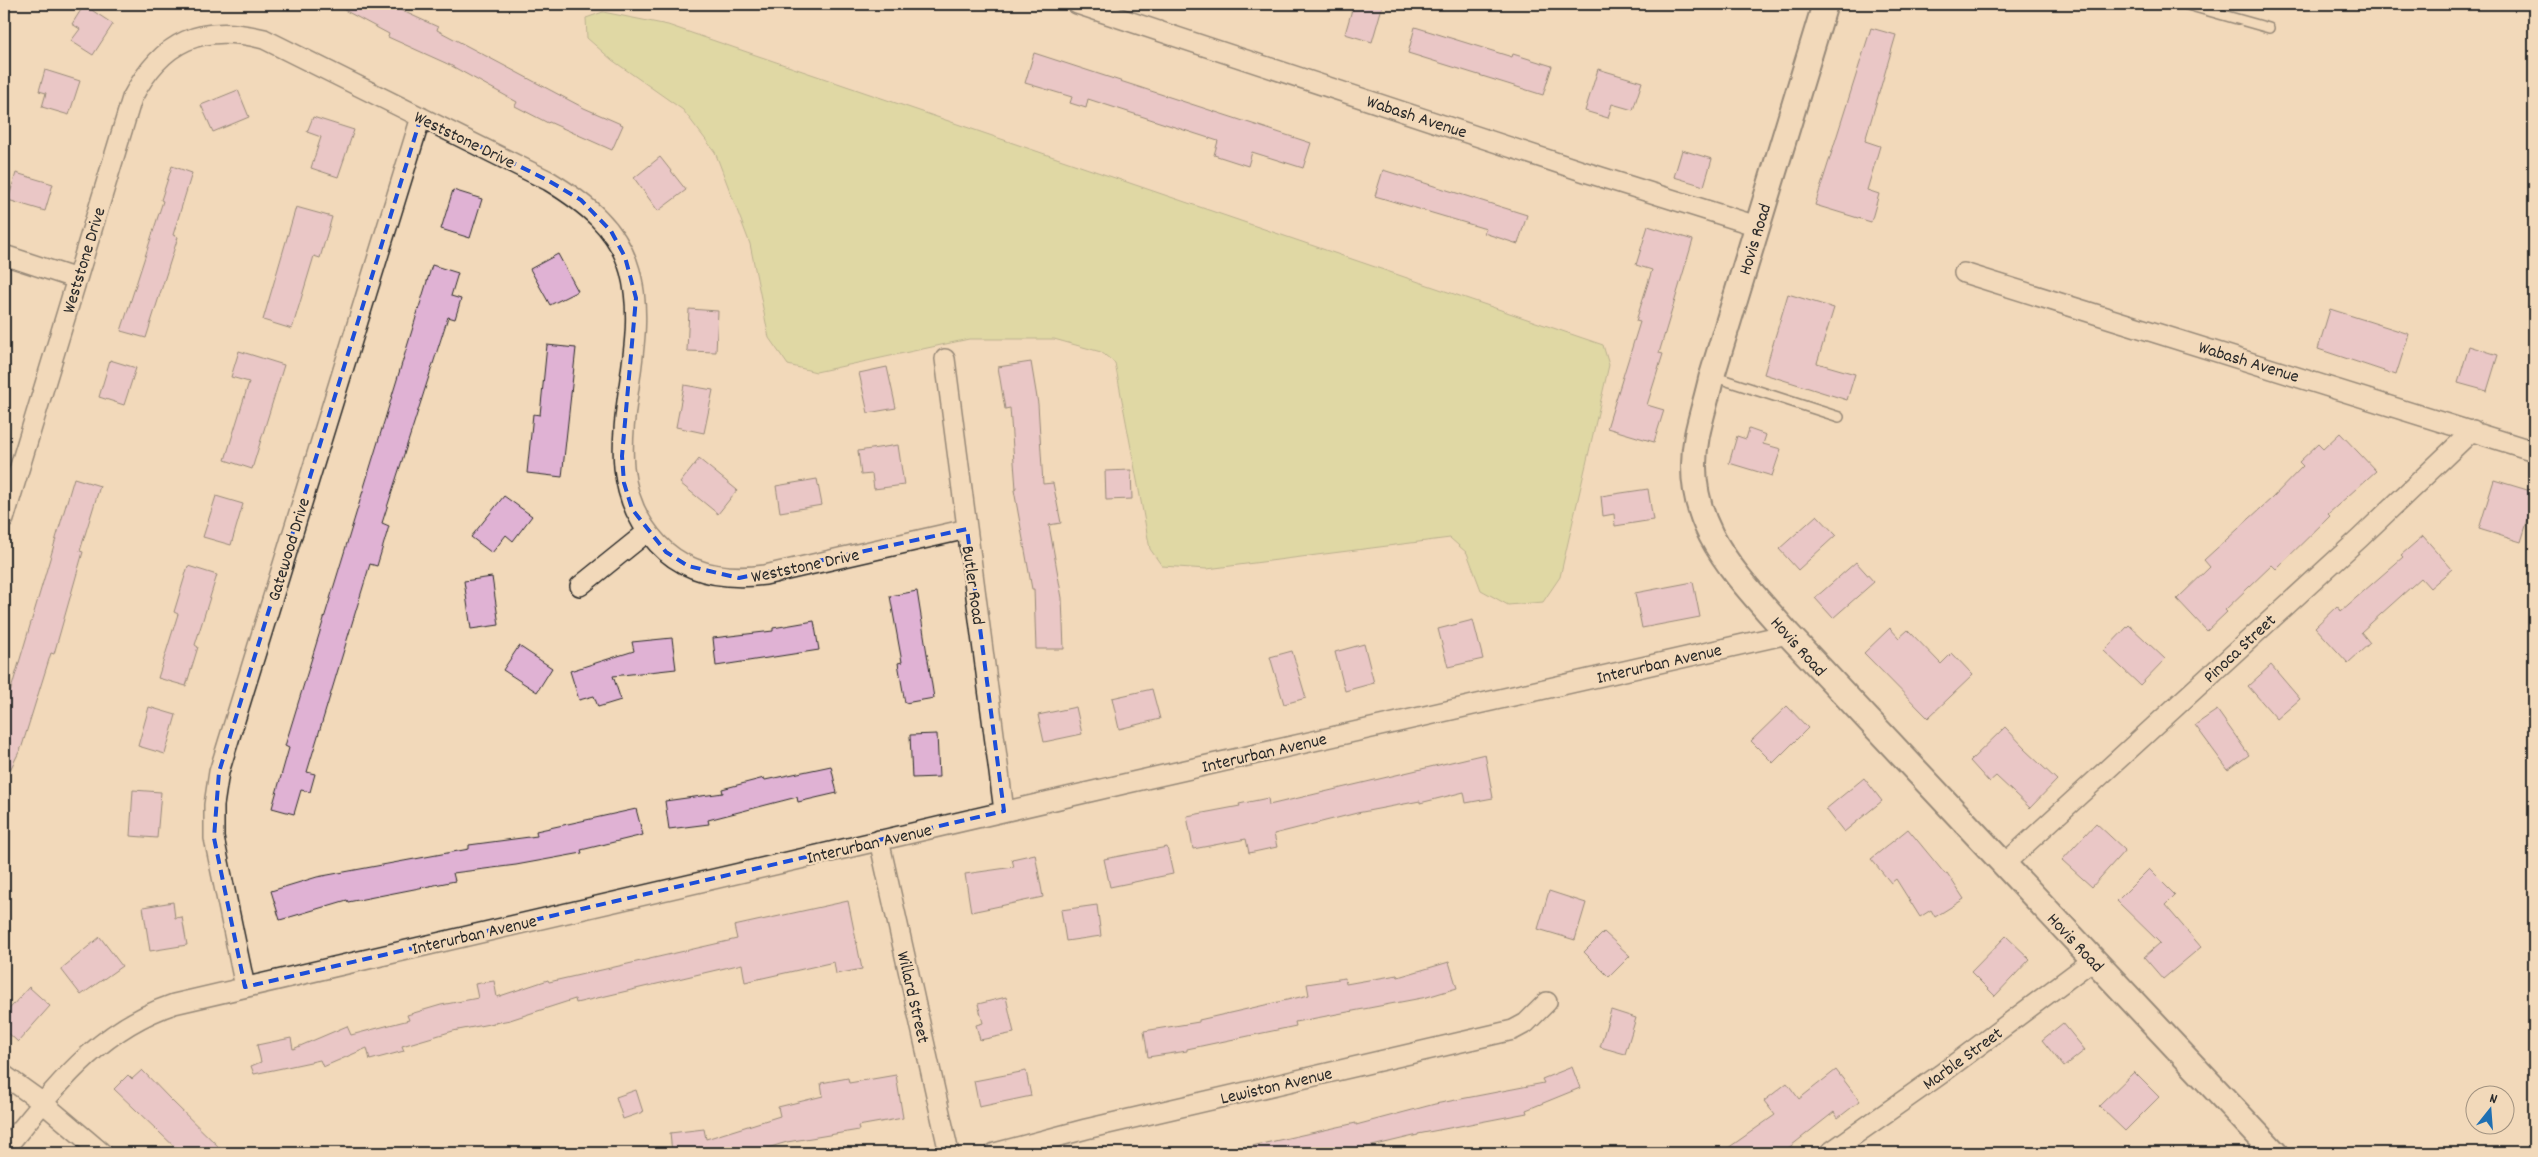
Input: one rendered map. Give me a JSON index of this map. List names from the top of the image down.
{
  "streets": {
    "street": [
      "Wabash Avenue",
      "Weststone Drive",
      "Hovis Road",
      "Gatewood Drive",
      "Butler Road",
      "Pinoca Street",
      "Interurban Avenue",
      "Willard Street",
      "Marble Street",
      "Lewiston Avenue"
    ]
  },
  "crossings": [
    ["Wabash Avenue", "Hovis Road"],
    ["Wabash Avenue", "Pinoca Street"],
    ["Weststone Drive", "Gatewood Drive"],
    ["Weststone Drive", "Butler Road"],
    ["Hovis Road", "Pinoca Street"],
    ["Hovis Road", "Interurban Avenue"],
    ["Hovis Road", "Marble Street"],
    ["Gatewood Drive", "Interurban Avenue"],
    ["Butler Road", "Interurban Avenue"],
    ["Interurban Avenue", "Willard Street"]
  ],
  "north": "top"
}
